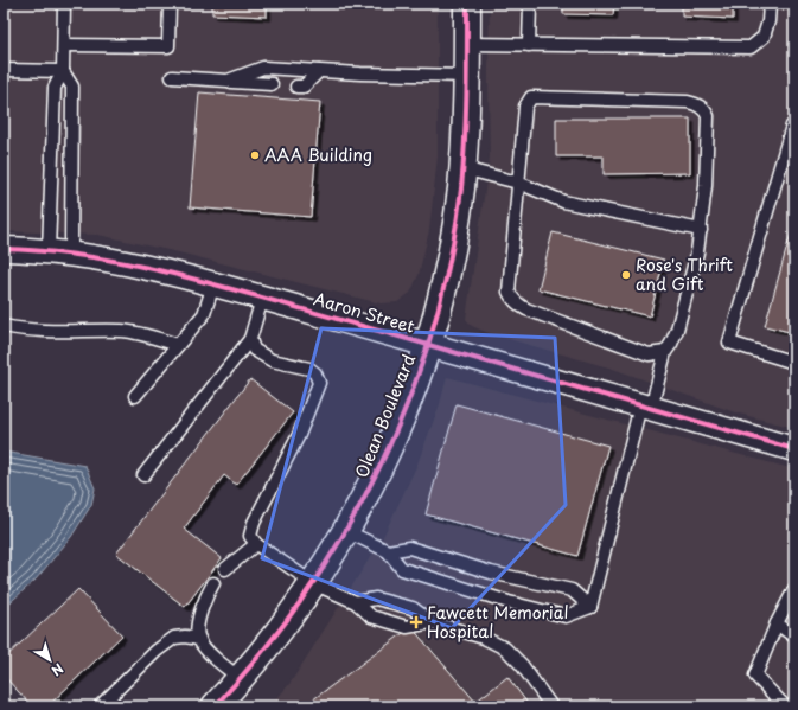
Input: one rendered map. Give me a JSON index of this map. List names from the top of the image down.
{
  "streets": {
    "street": ["Aaron Street", "Olean Boulevard"]
  },
  "crossings": [
    ["Aaron Street", "Olean Boulevard"]
  ],
  "places": {
    "other": ["AAA Building", "Rose's Thrift and Gift"],
    "health": ["Fawcett Memorial Hospital"]
  },
  "north": "bottom right"
}
